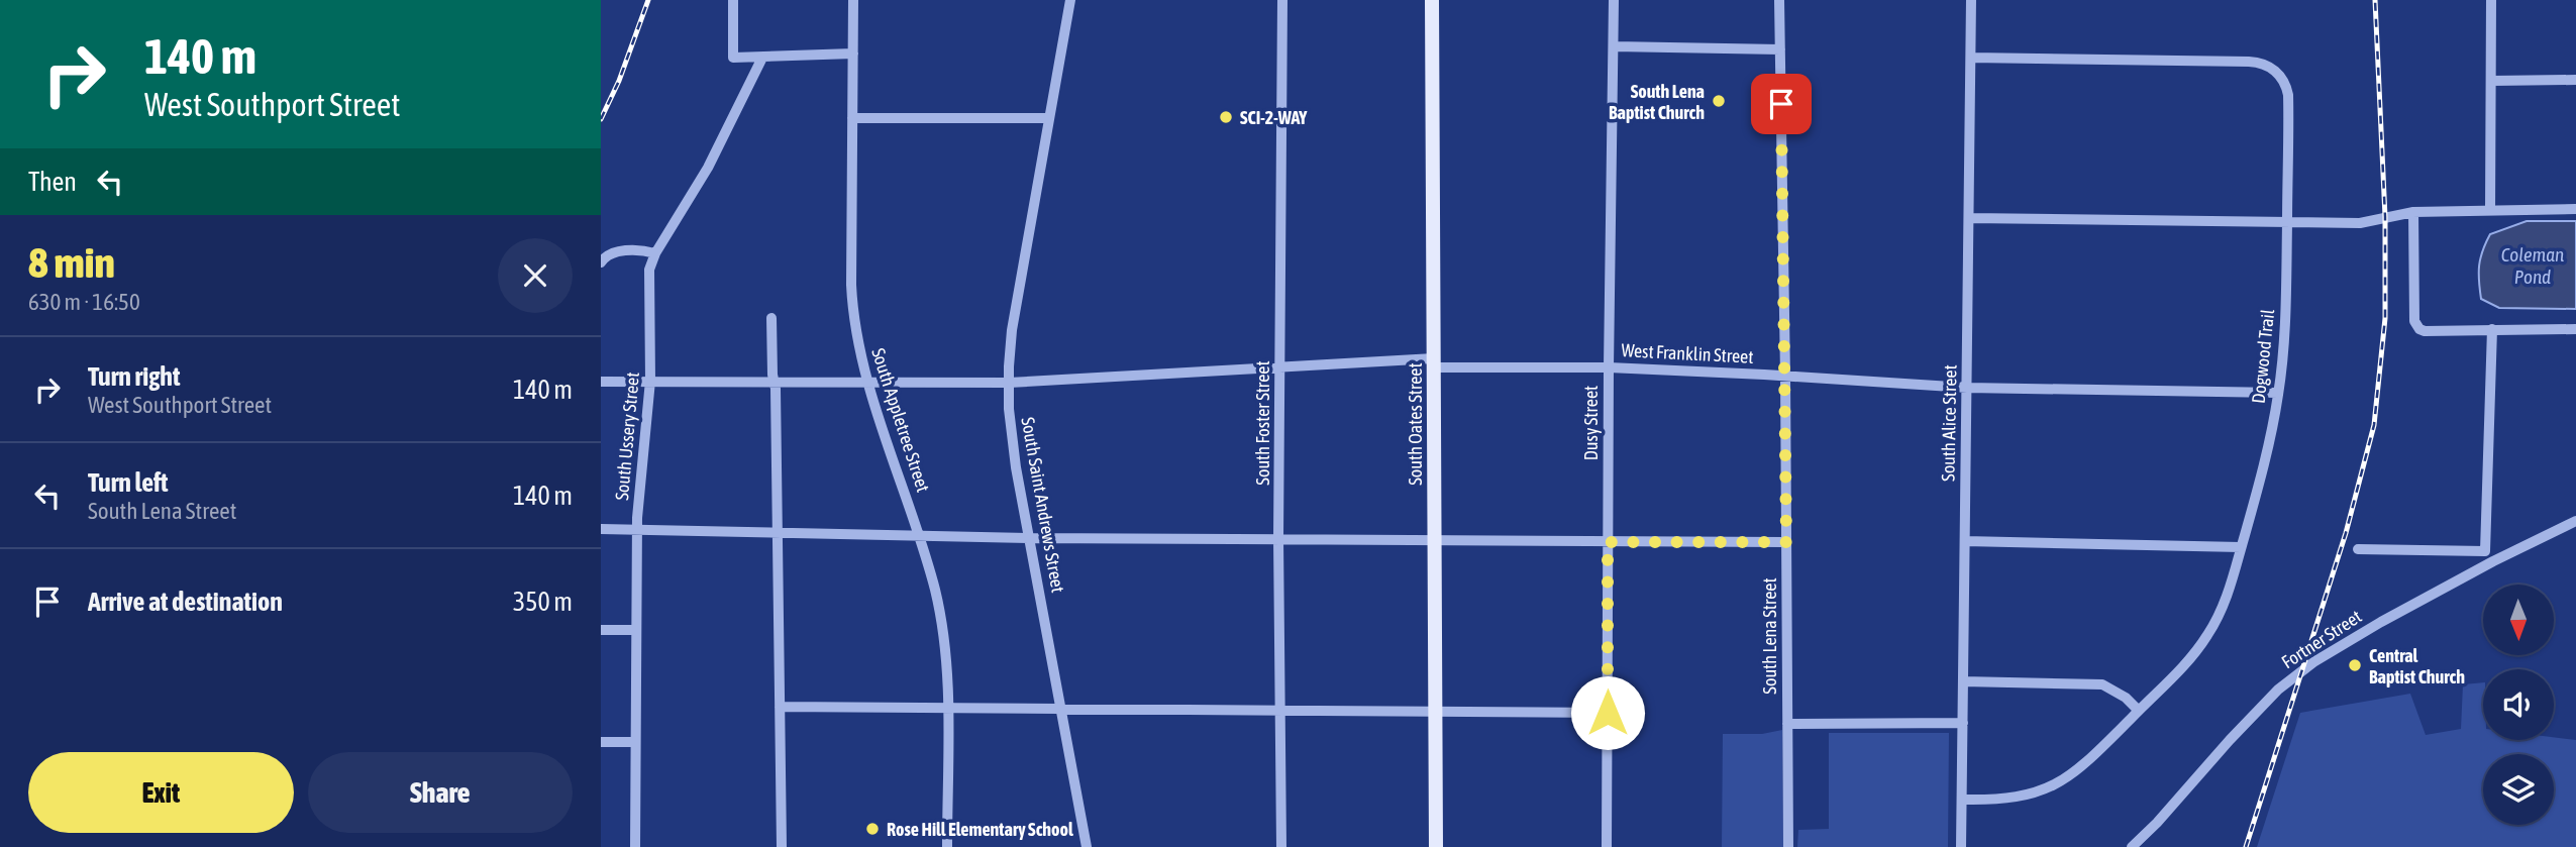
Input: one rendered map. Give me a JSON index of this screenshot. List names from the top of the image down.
{
  "streets": {
    "main road": ["South Oates Street"],
    "street": [
      "West Franklin Street",
      "Dogwood Trail",
      "South Appletree Street",
      "South Foster Street",
      "Dusy Street",
      "South Alice Street",
      "South Ussery Street",
      "South Saint Andrews Street",
      "South Lena Street",
      "Fortner Street"
    ]
  },
  "crossings": [
    ["West Franklin Street", "Dogwood Trail"],
    ["West Franklin Street", "South Appletree Street"],
    ["West Franklin Street", "South Foster Street"],
    ["West Franklin Street", "Dusy Street"],
    ["West Franklin Street", "South Alice Street"],
    ["West Franklin Street", "South Oates Street"],
    ["West Franklin Street", "South Ussery Street"],
    ["West Franklin Street", "South Saint Andrews Street"],
    ["West Franklin Street", "South Lena Street"],
    ["Dogwood Trail", "South Alice Street"]
  ],
  "water": ["Coleman Pond"],
  "places": [
    "South Lena Baptist Church",
    "SCI-2-WAY",
    "Central Baptist Church",
    "Rose Hill Elementary School"
  ],
  "north": "bottom",
  "page": {
    "turn": ["140 m", "West Southport Street"],
    "then": "Then",
    "heading": ["8 min", "630 m · 16:50"],
    "list": [
      {
        "name": "Turn right",
        "note": "West Southport Street",
        "value": "140 m"
      },
      {
        "name": "Turn left",
        "note": "South Lena Street",
        "value": "140 m"
      },
      {
        "name": "Arrive at destination",
        "value": "350 m"
      }
    ],
    "buttons": ["Exit", "Share"]
  }
}
